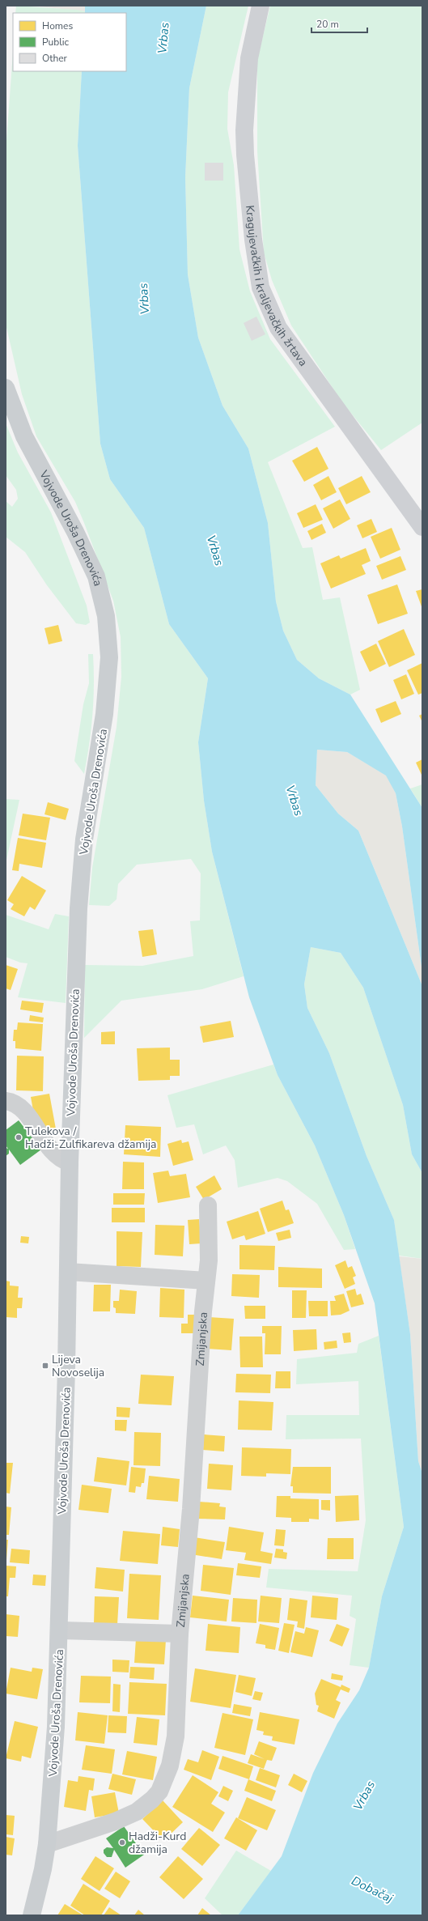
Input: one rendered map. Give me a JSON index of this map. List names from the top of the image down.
{
  "streets": {
    "main road": ["Vojvode Uroša Drenovića"],
    "street": ["Kragujevačkih i kraljevačkih žrtava", "Zmijanjska"]
  },
  "crossings": [
    ["Vojvode Uroša Drenovića", "Zmijanjska"]
  ],
  "water": ["Vrbas", "Dobačaj"],
  "places": {
    "other": ["Tulekova / Hadži-Zulfikareva džamija", "Hadži-Kurd džamija"],
    "transit": ["Lijeva Novoselija"]
  },
  "legend": ["Homes", "Public", "Other"],
  "scale_bar": "20 m"
}
